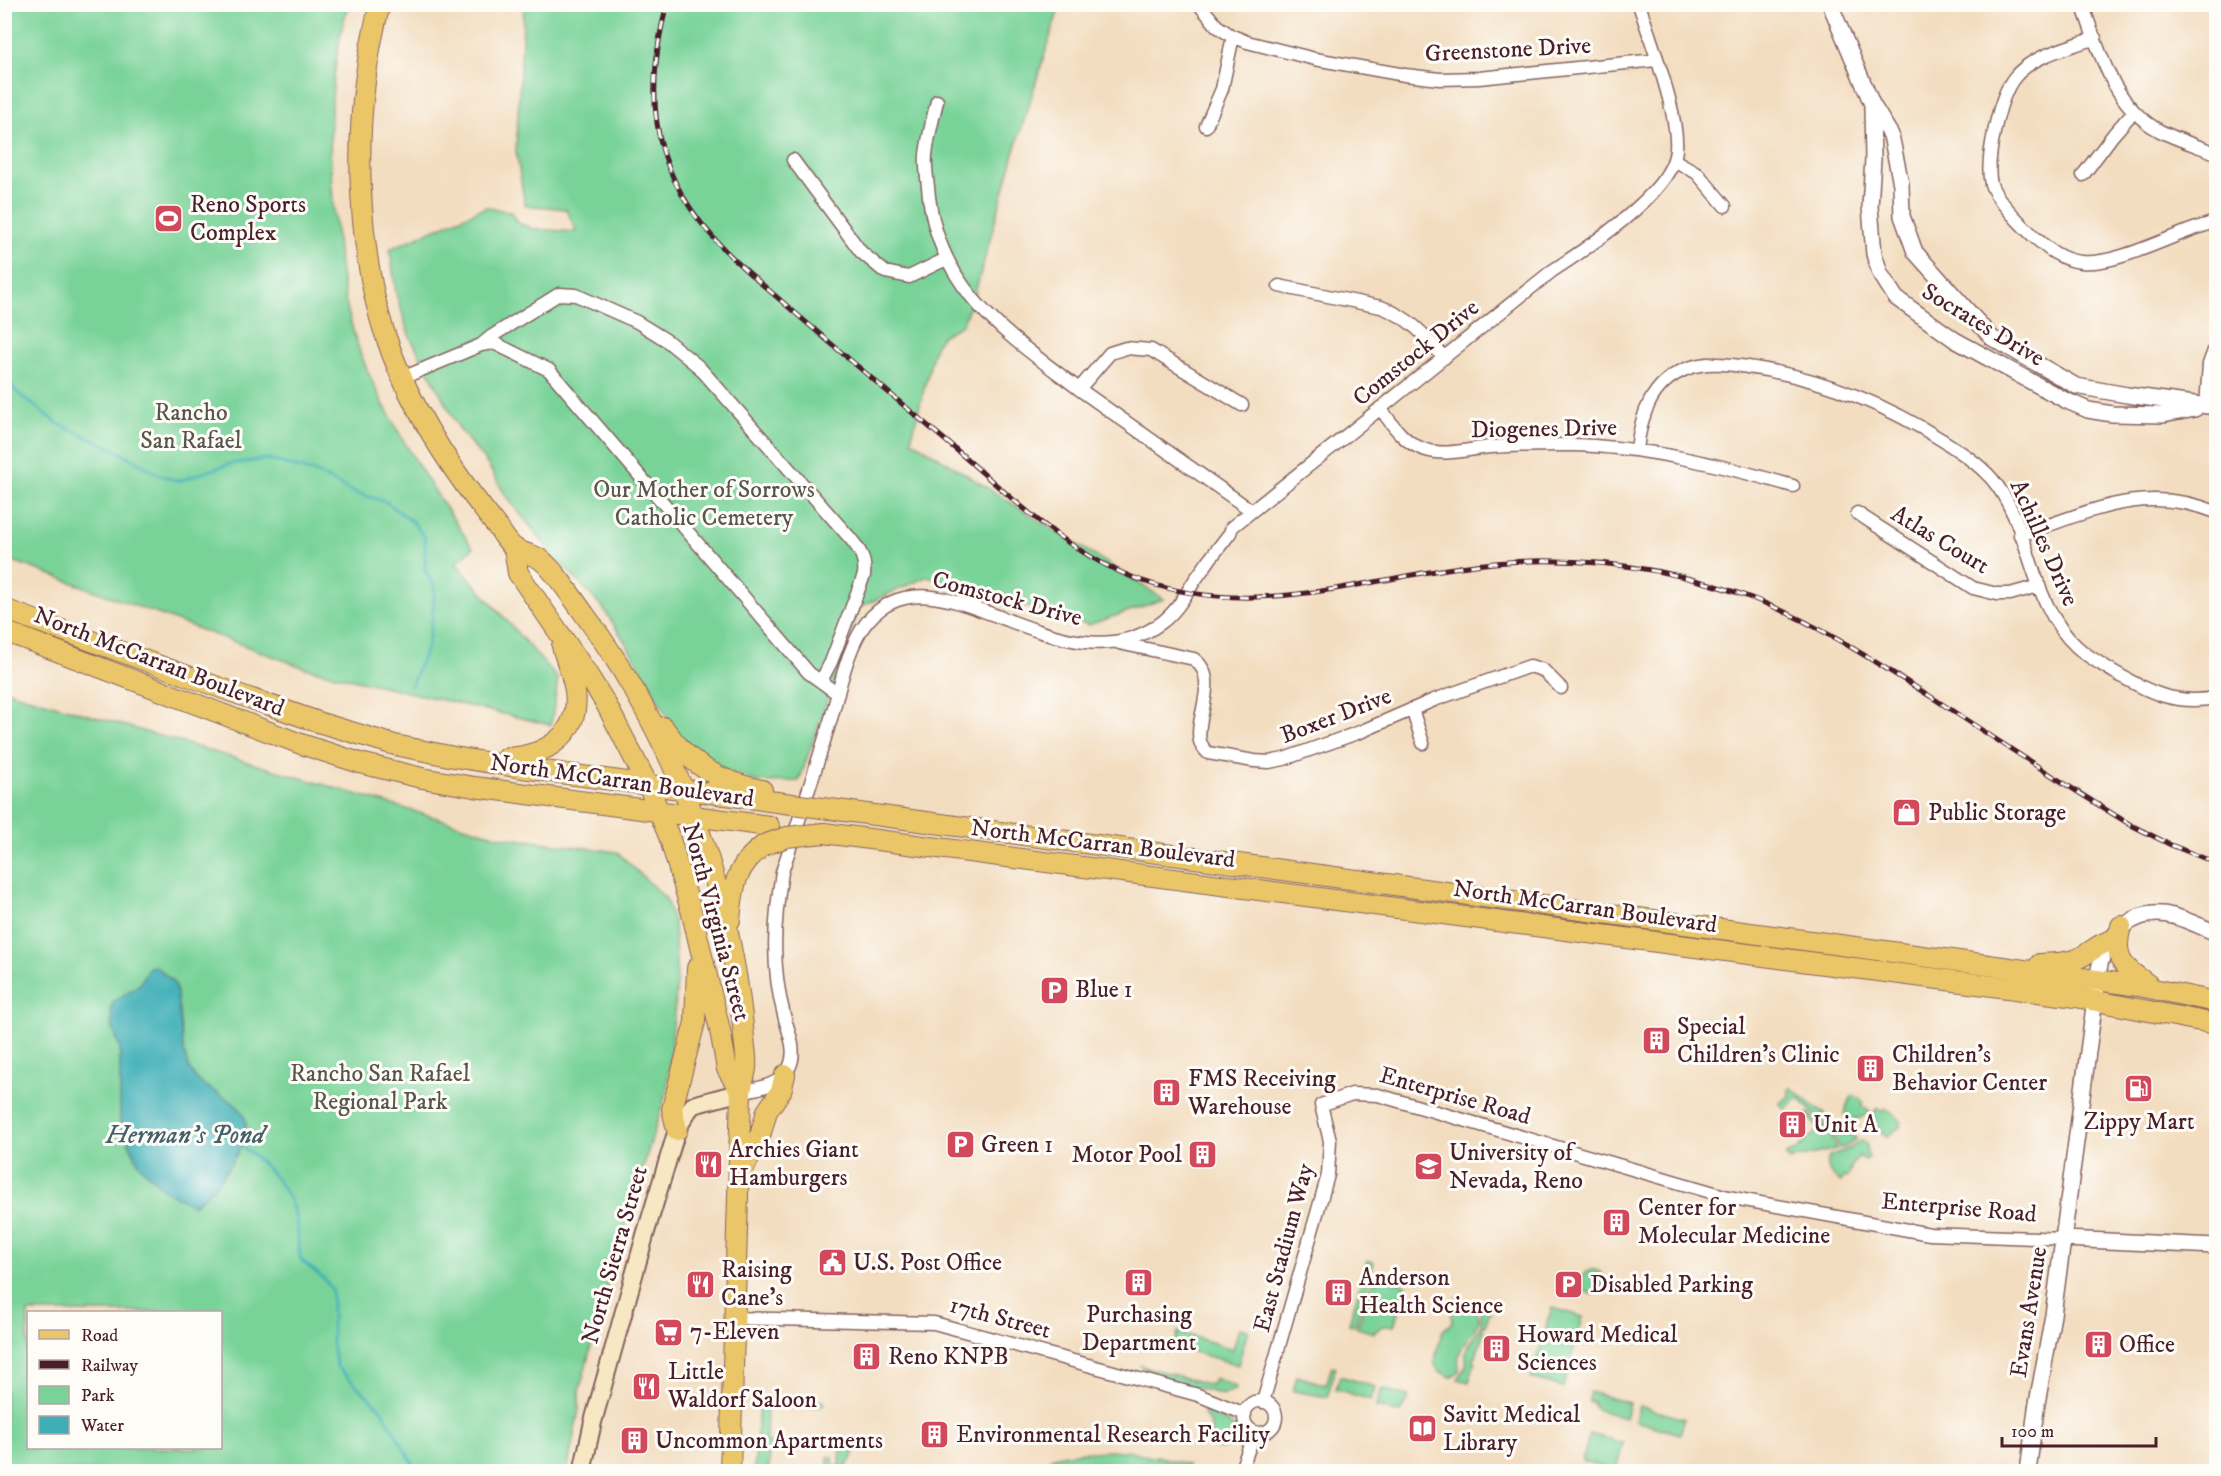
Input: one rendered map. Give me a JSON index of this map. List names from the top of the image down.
{
  "streets": {
    "main road": ["North McCarran Boulevard", "North Virginia Street", "North Sierra Street"],
    "street": [
      "Greenstone Drive",
      "Socrates Drive",
      "Comstock Drive",
      "Diogenes Drive",
      "Atlas Court",
      "Achilles Drive",
      "Boxer Drive",
      "Enterprise Road",
      "East Stadium Way",
      "Evans Avenue",
      "17th Street"
    ]
  },
  "crossings": [
    ["Greenstone Drive", "Comstock Drive"],
    ["Comstock Drive", "Diogenes Drive"],
    ["Comstock Drive", "Boxer Drive"],
    ["Diogenes Drive", "Achilles Drive"],
    ["Atlas Court", "Achilles Drive"],
    ["North McCarran Boulevard", "North Virginia Street"],
    ["North McCarran Boulevard", "Evans Avenue"],
    ["North Virginia Street", "North Sierra Street"],
    ["North Virginia Street", "17th Street"],
    ["Enterprise Road", "East Stadium Way"],
    ["Enterprise Road", "Evans Avenue"],
    ["East Stadium Way", "17th Street"]
  ],
  "water": ["Herman's Pond"],
  "parks": ["Rancho San Rafael", "Our Mother of Sorrows Catholic Cemetery", "Rancho San Rafael Regional Park"],
  "places": {
    "sports": ["Reno Sports Complex"],
    "shop": ["Public Storage"],
    "parking": ["Blue 1", "Green 1", "Disabled Parking"],
    "building": [
      "Special Children's Clinic",
      "Children's Behavior Center",
      "FMS Receiving Warehouse",
      "Unit A",
      "Motor Pool",
      "Center for Molecular Medicine",
      "Purchasing Department",
      "Anderson Health Science",
      "Office",
      "Howard Medical Sciences",
      "Reno KNPB",
      "Environmental Research Facility",
      "Uncommon Apartments"
    ],
    "fuel station": ["Zippy Mart"],
    "restaurant": ["Archies Giant Hamburgers", "Raising Cane's", "Little Waldorf Saloon"],
    "school or university": ["University of Nevada, Reno"],
    "public building": ["U.S. Post Office"],
    "supermarket": ["7-Eleven"],
    "library": ["Savitt Medical Library"]
  },
  "legend": [
    "Road",
    "Railway",
    "Park",
    "Water"
  ],
  "scale_bar": "100 m"
}
